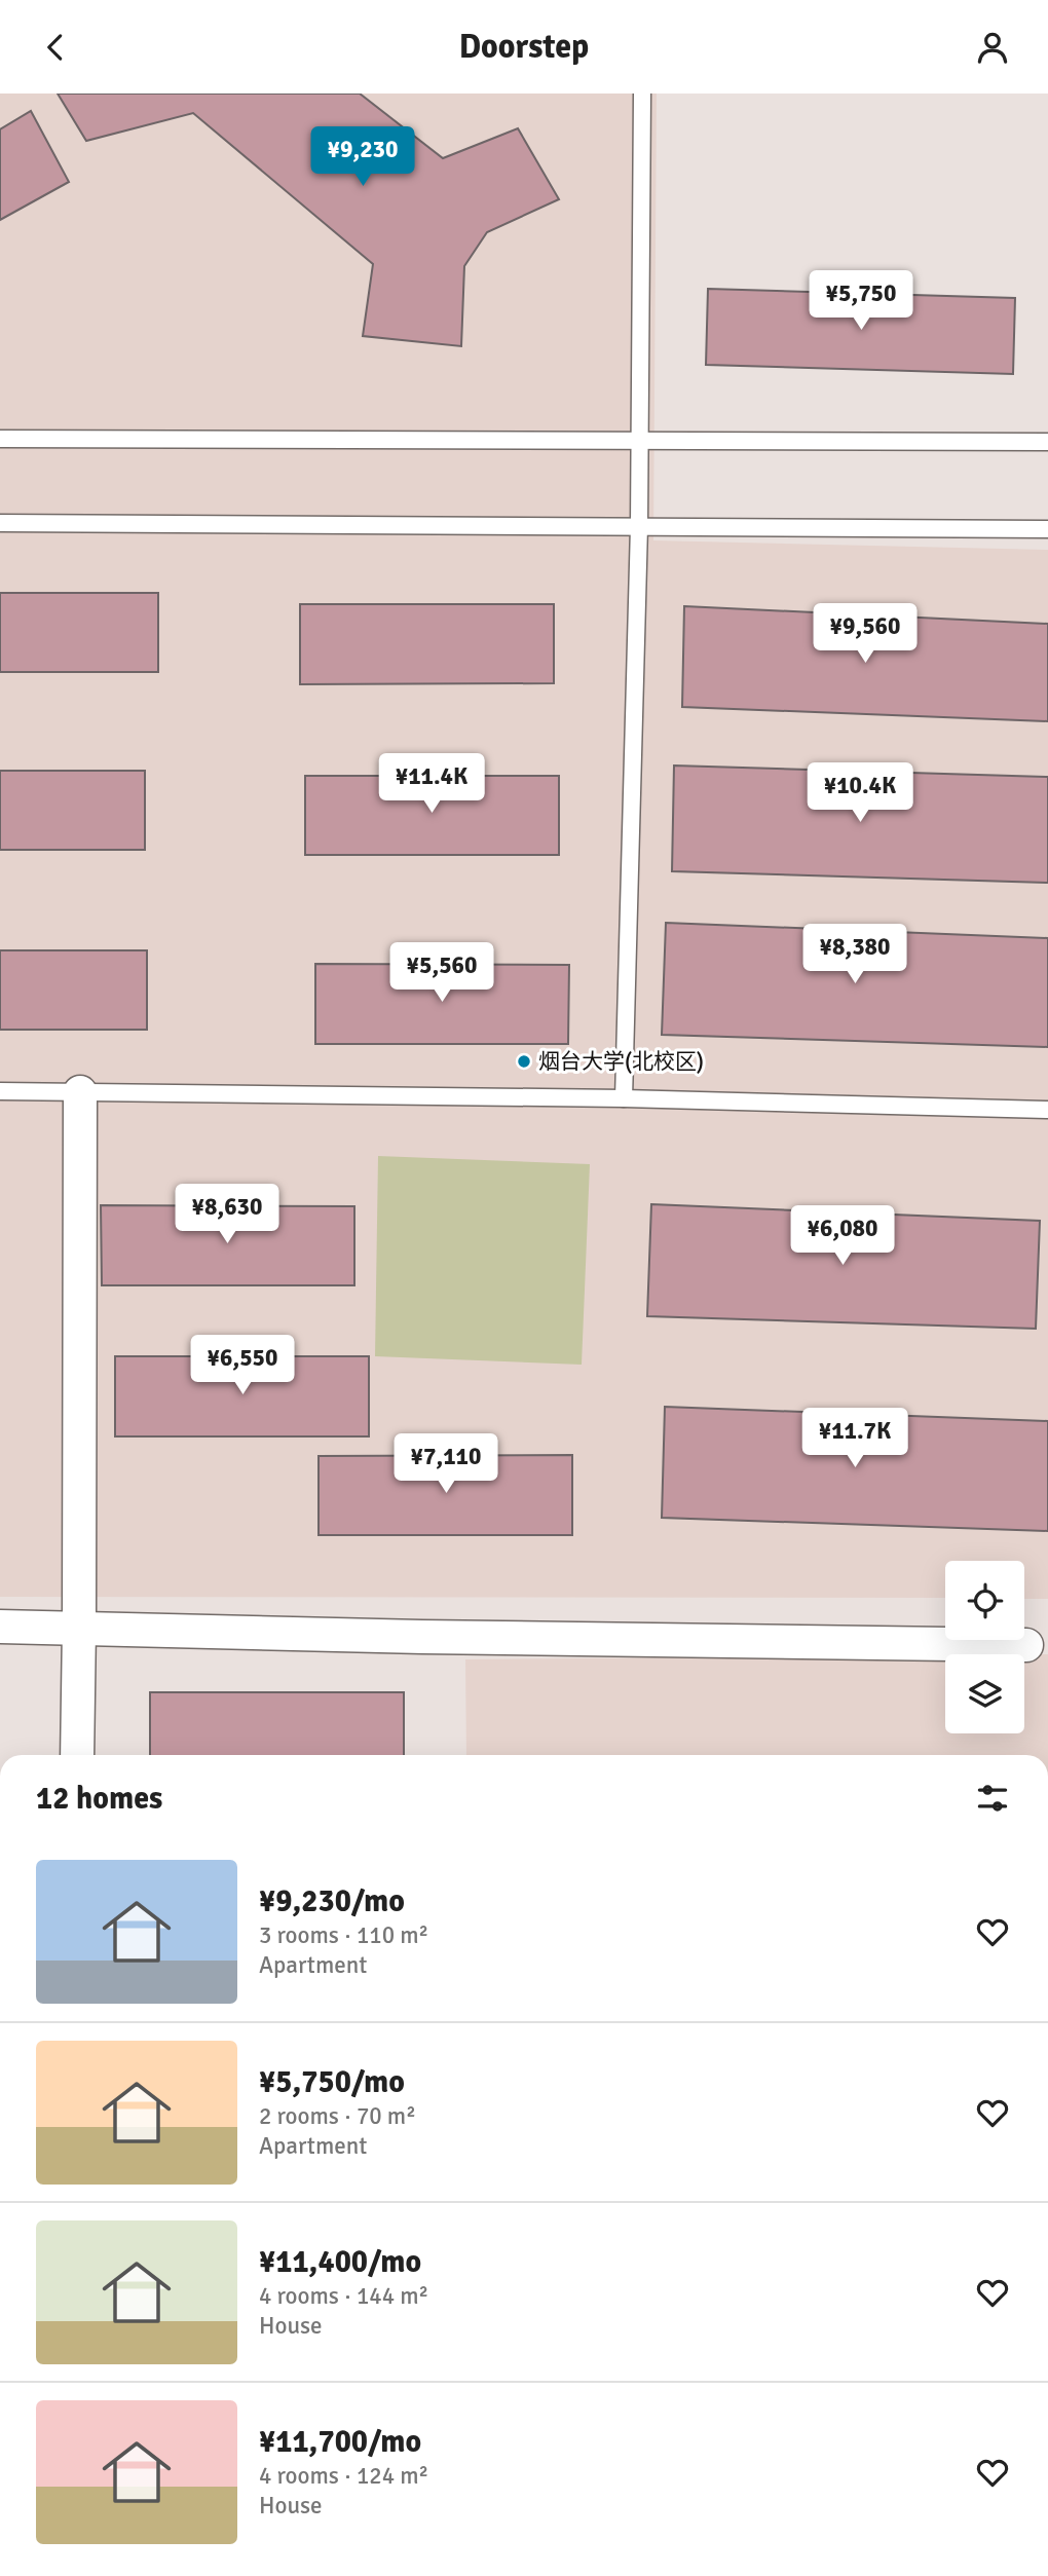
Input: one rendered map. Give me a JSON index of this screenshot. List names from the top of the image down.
{
  "places": ["烟台大学(北校区)"],
  "page": {
    "header": "Doorstep",
    "price": [
      "¥9,230",
      "¥5,750",
      "¥9,560",
      "¥11.4K",
      "¥10.4K",
      "¥8,380",
      "¥5,560",
      "¥8,630",
      "¥6,080",
      "¥6,550",
      "¥11.7K",
      "¥7,110"
    ],
    "heading": "12 homes",
    "list": [
      {
        "name": "¥9,230/mo",
        "note": "3 rooms · 110 m² · Apartment"
      },
      {
        "name": "¥5,750/mo",
        "note": "2 rooms · 70 m² · Apartment"
      },
      {
        "name": "¥11,400/mo",
        "note": "4 rooms · 144 m² · House"
      },
      {
        "name": "¥11,700/mo",
        "note": "4 rooms · 124 m² · House"
      }
    ]
  }
}
